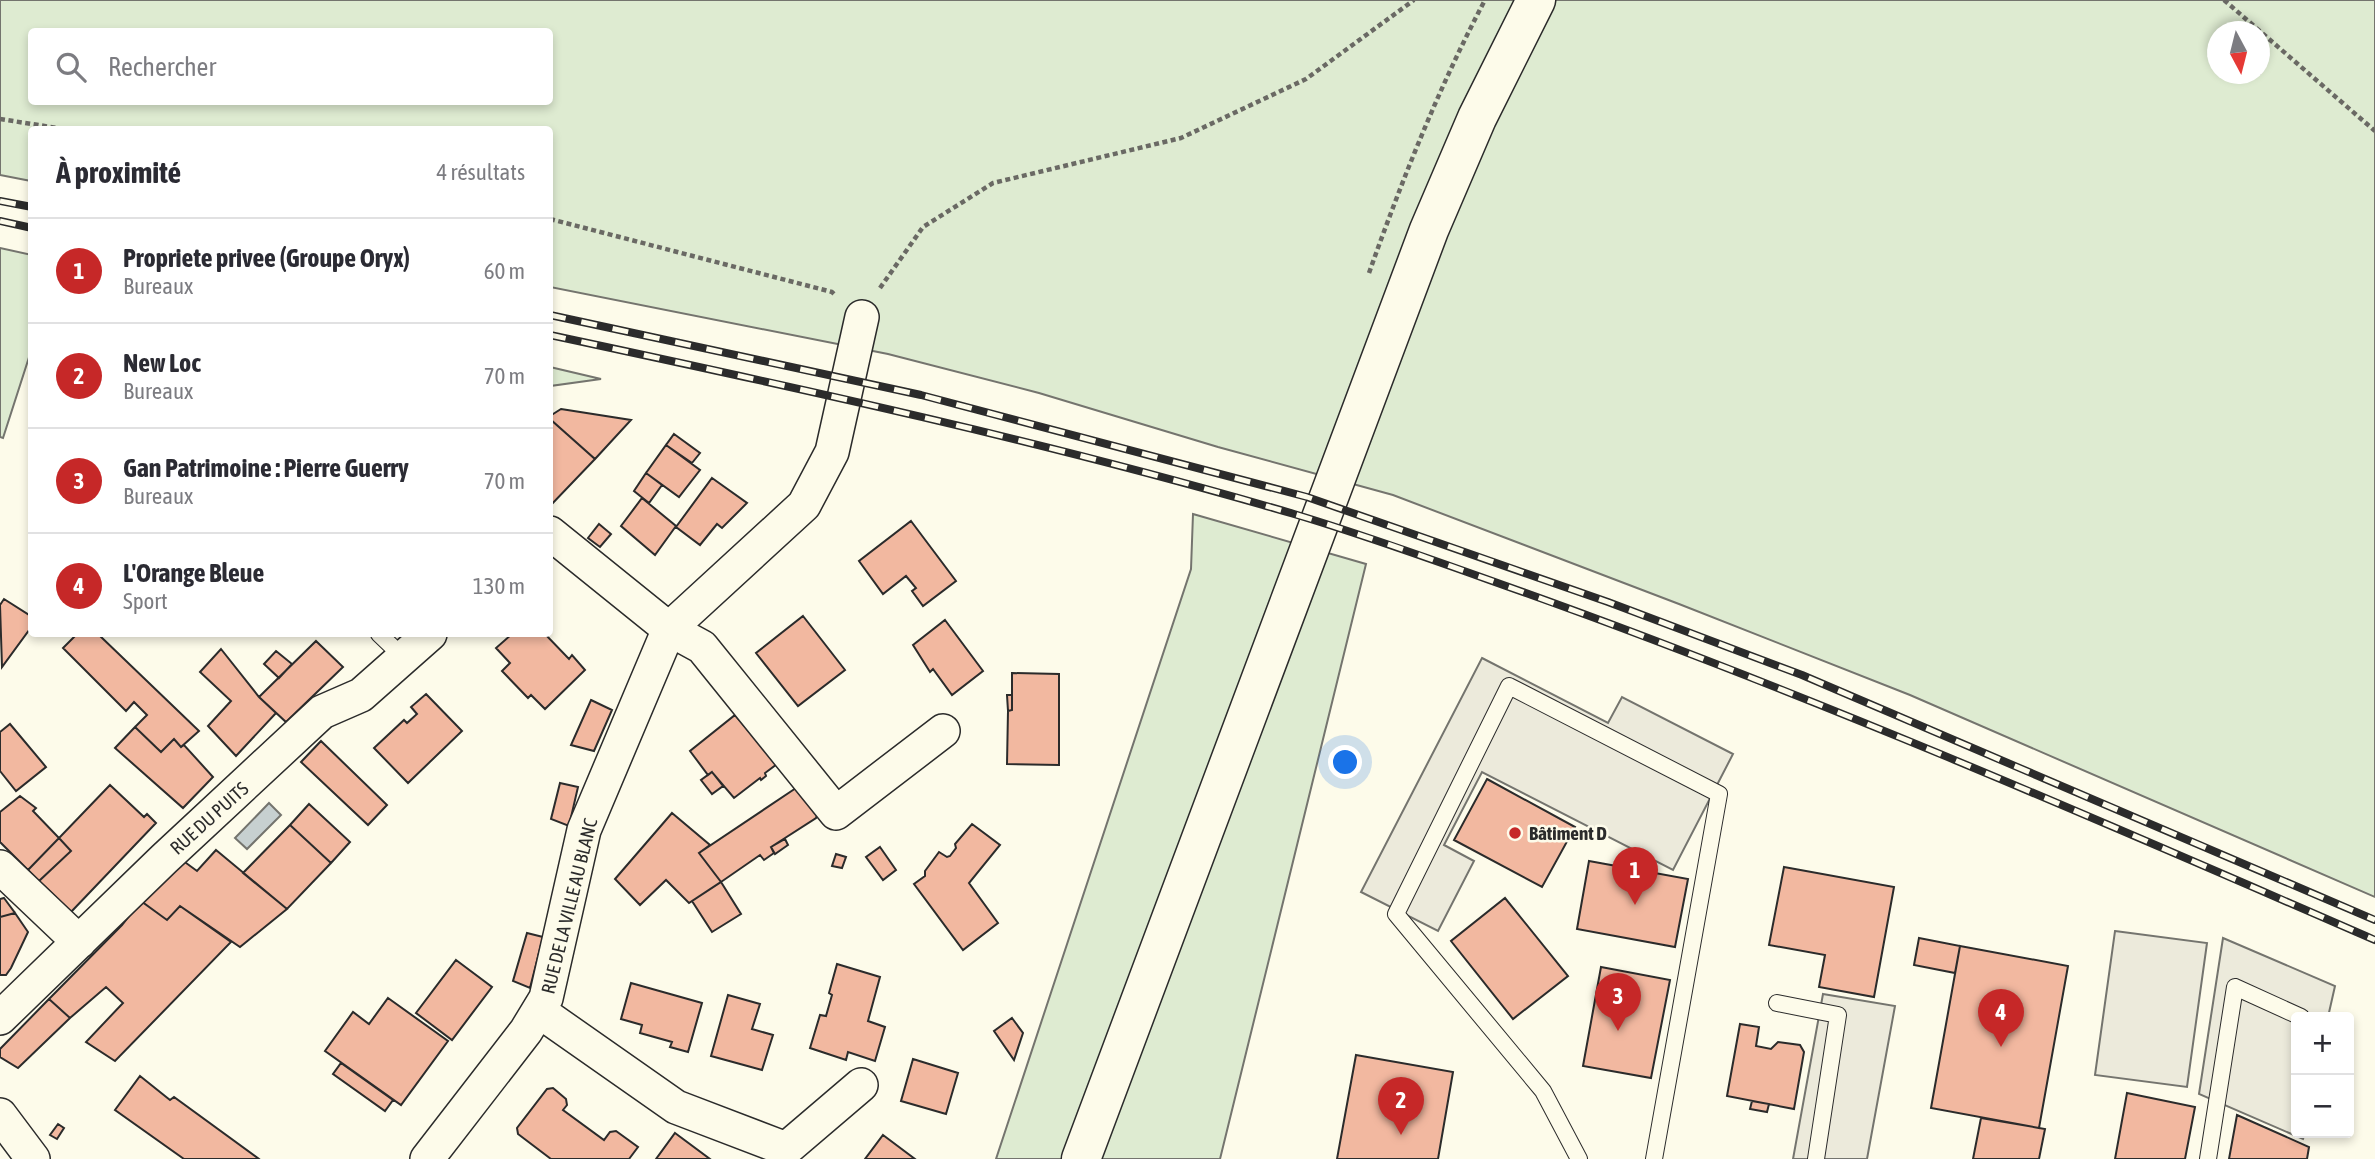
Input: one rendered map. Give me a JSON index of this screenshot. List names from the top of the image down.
{
  "streets": {
    "street": ["RUE DU PUITS", "RUE DE LA VILLE AU BLANC"]
  },
  "places": ["Bâtiment D"],
  "north": "bottom",
  "page": {
    "search": "Rechercher",
    "heading": ["À proximité", "4 résultats"],
    "list": [
      {
        "mark": "1",
        "name": "Propriete privee (Groupe Oryx)",
        "note": "Bureaux",
        "value": "60 m"
      },
      {
        "mark": "2",
        "name": "New Loc",
        "note": "Bureaux",
        "value": "70 m"
      },
      {
        "mark": "3",
        "name": "Gan Patrimoine : Pierre Guerry",
        "note": "Bureaux",
        "value": "70 m"
      },
      {
        "mark": "4",
        "name": "L'Orange Bleue",
        "note": "Sport",
        "value": "130 m"
      }
    ],
    "pins": [
      "1",
      "3",
      "4",
      "2"
    ],
    "map_buttons": ["+", "−"]
  }
}
